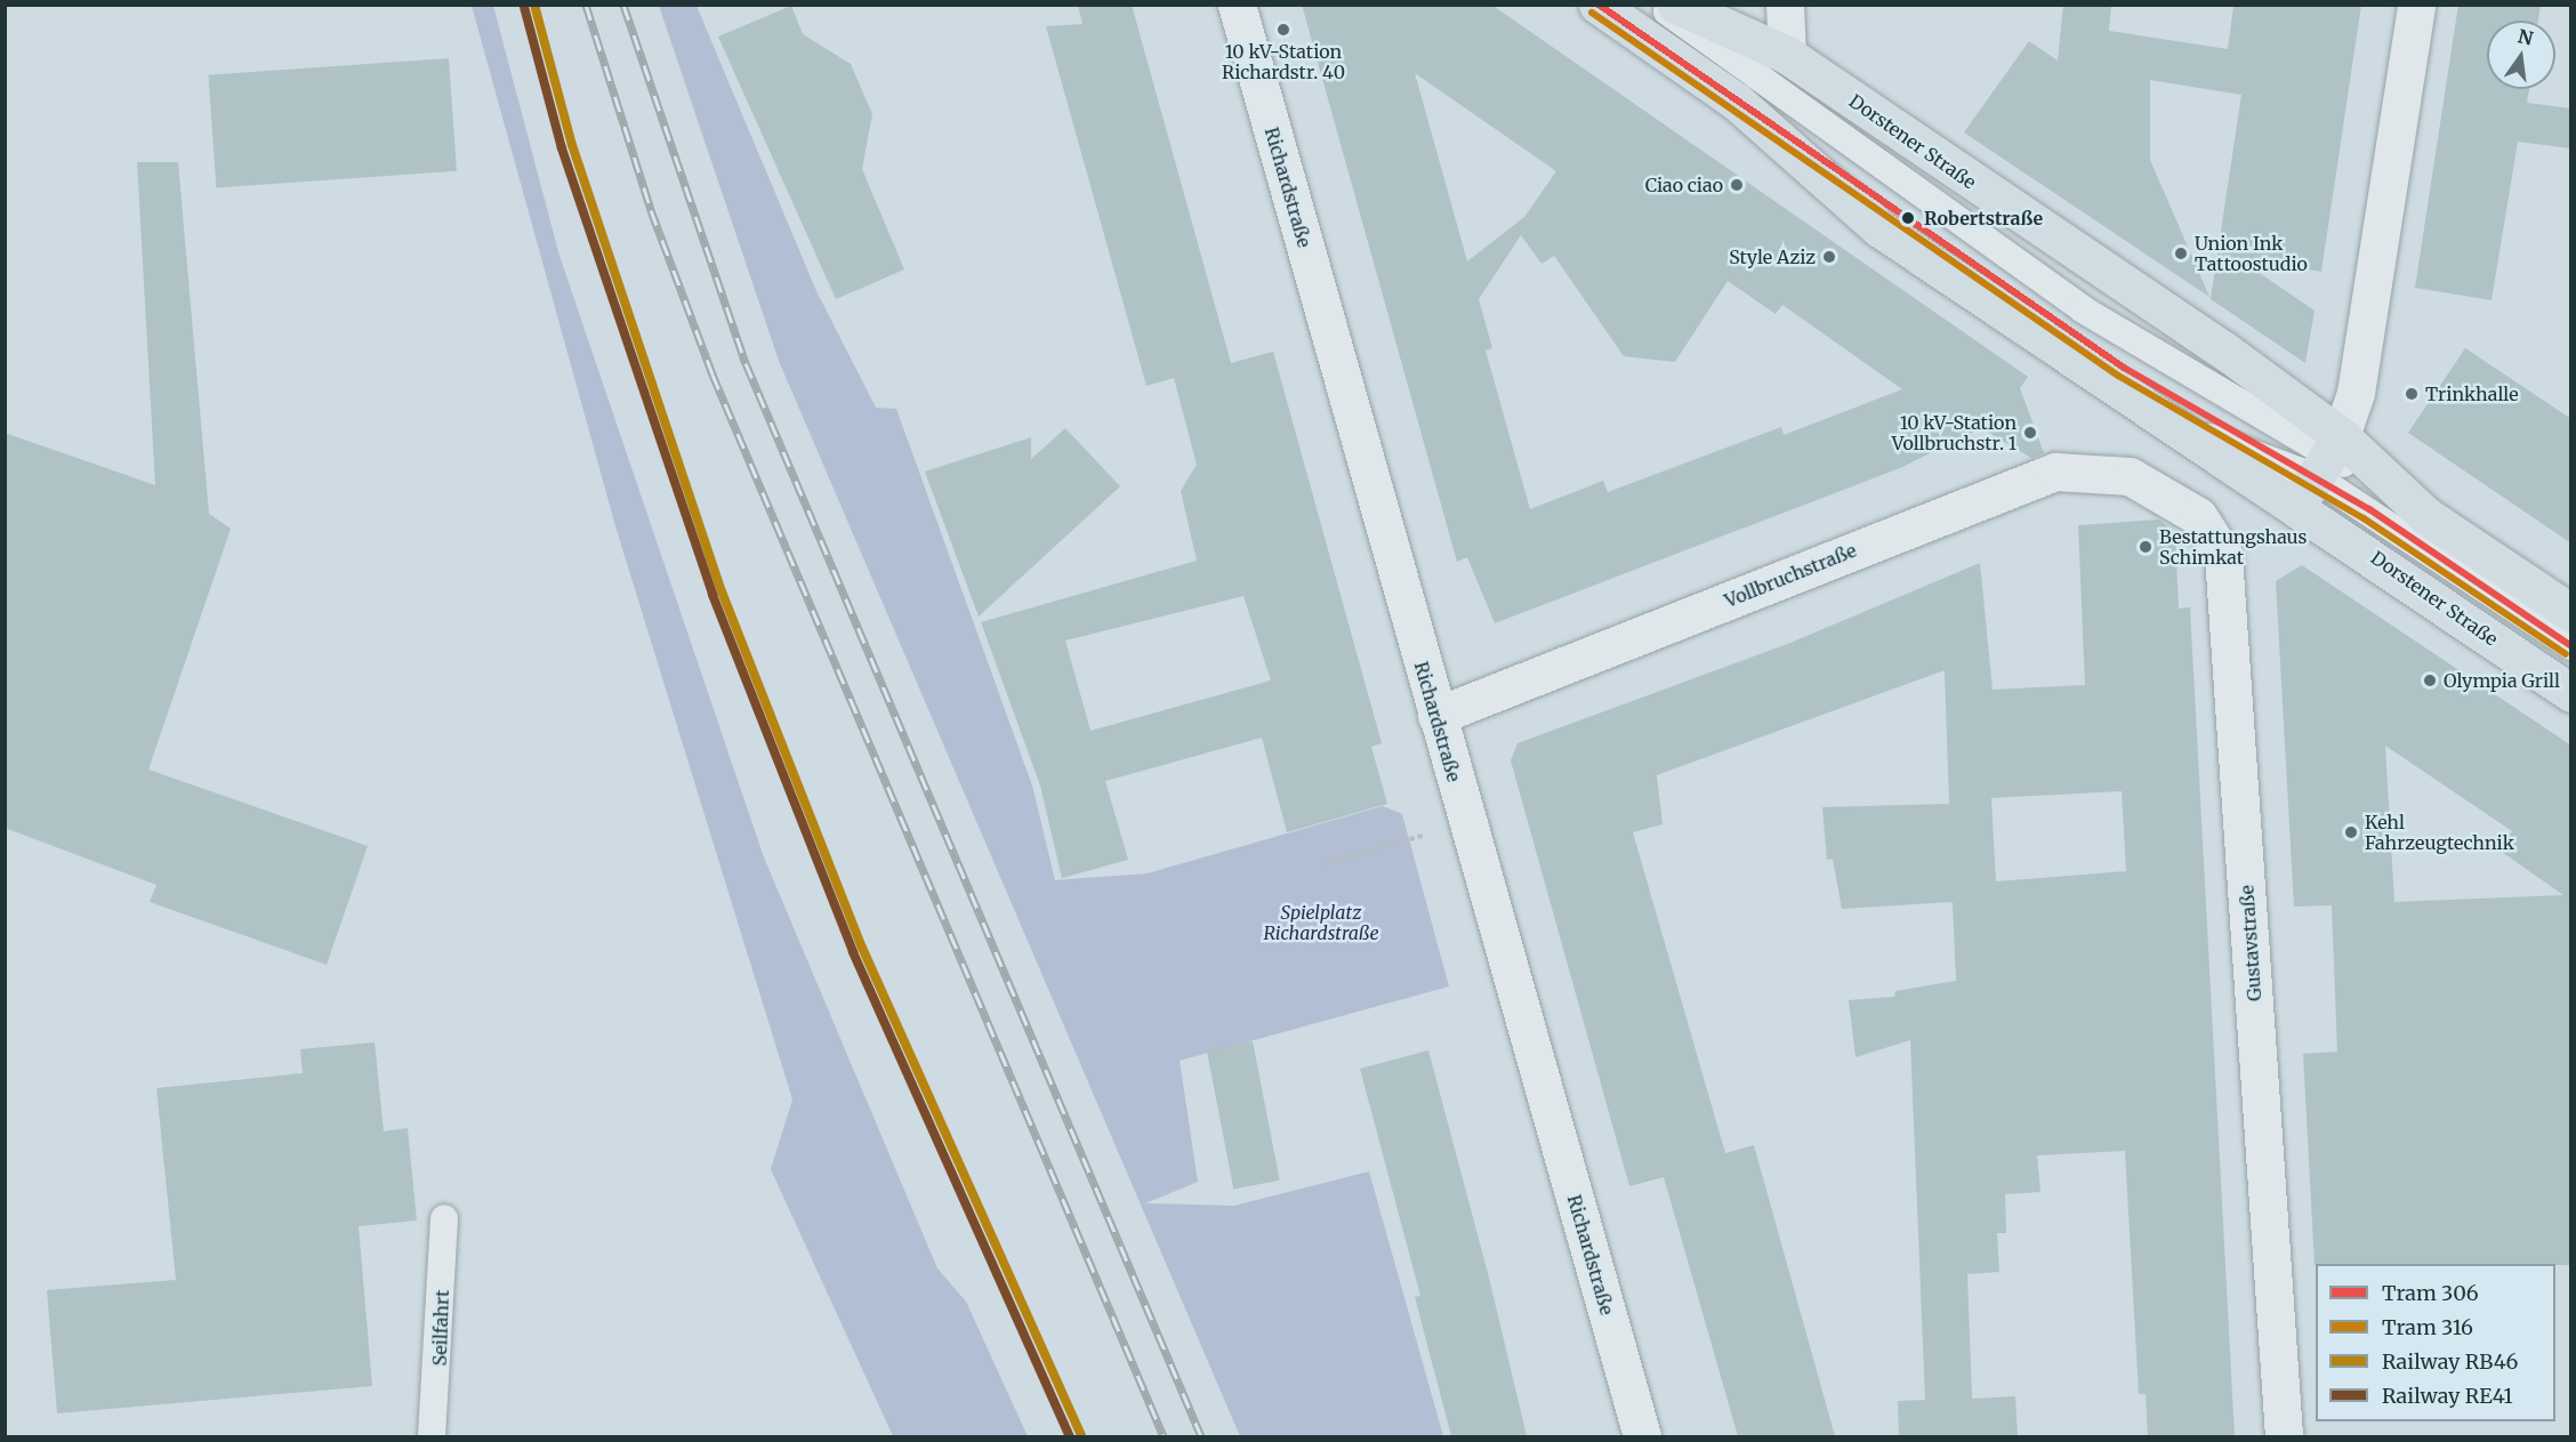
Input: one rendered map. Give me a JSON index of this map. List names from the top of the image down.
{
  "streets": {
    "main road": ["Dorstener Straße"],
    "street": ["Richardstraße", "Vollbruchstraße", "Gustavstraße"],
    "lane": ["Seilfahrt"]
  },
  "crossings": [
    ["Richardstraße", "Vollbruchstraße"],
    ["Vollbruchstraße", "Gustavstraße"]
  ],
  "parks": ["Spielplatz Richardstraße"],
  "places": [
    "10 kV-Station Richardstr. 40",
    "Ciao ciao",
    "Robertstraße",
    "Union Ink Tattoostudio",
    "Style Aziz",
    "Trinkhalle",
    "10 kV-Station Vollbruchstr. 1",
    "Bestattungshaus Schimkat",
    "Olympia Grill",
    "Kehl Fahrzeugtechnik"
  ],
  "lines": [
    "tram line 306",
    "rail line RB46",
    "rail line RE41",
    "tram line 316"
  ],
  "legend": [
    "Tram 306",
    "Tram 316",
    "Railway RB46",
    "Railway RE41"
  ],
  "north": "top"
}
